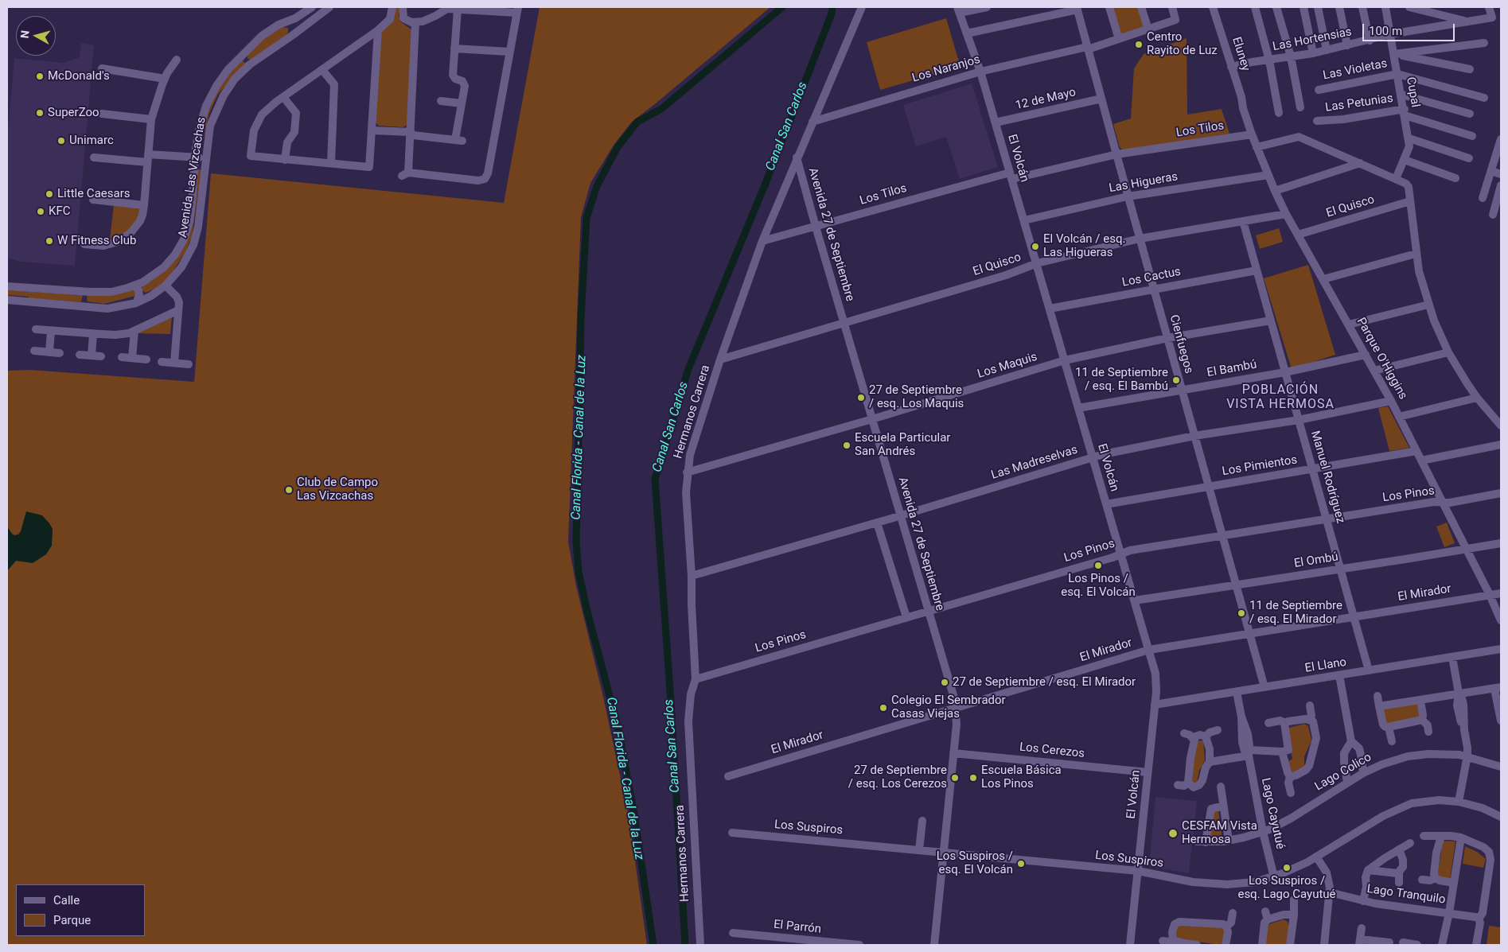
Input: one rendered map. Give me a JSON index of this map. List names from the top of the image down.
{
  "streets": {
    "street": [
      "Las Hortensias",
      "Eluney",
      "Los Naranjos",
      "Las Violetas",
      "Cupal",
      "12 de Mayo",
      "Las Petunias",
      "Los Tilos",
      "El Volcán",
      "Avenida Las Vizcachas",
      "Las Higueras",
      "El Quisco",
      "Avenida 27 de Septiembre",
      "Los Cactus",
      "Cienfuegos",
      "Parque O'Higgins",
      "Los Maquis",
      "El Bambú",
      "Hermanos Carrera",
      "Las Madreselvas",
      "Los Pimientos",
      "Manuel Rodríguez",
      "Los Pinos",
      "El Ombú",
      "El Mirador",
      "El Llano",
      "Los Cerezos",
      "Lago Colico",
      "Lago Cayutué",
      "Los Suspiros",
      "Lago Tranquilo",
      "El Parrón"
    ]
  },
  "crossings": [
    ["Las Hortensias", "Eluney"],
    ["Las Hortensias", "Cupal"],
    ["Eluney", "Parque O'Higgins"],
    ["Los Naranjos", "El Volcán"],
    ["Los Naranjos", "Cienfuegos"],
    ["Los Naranjos", "Hermanos Carrera"],
    ["Las Violetas", "Cupal"],
    ["Cupal", "Las Petunias"],
    ["12 de Mayo", "El Volcán"],
    ["12 de Mayo", "Cienfuegos"],
    ["Los Tilos", "El Volcán"],
    ["Los Tilos", "Avenida 27 de Septiembre"],
    ["Los Tilos", "Cienfuegos"],
    ["Los Tilos", "Parque O'Higgins"],
    ["Los Tilos", "Hermanos Carrera"],
    ["El Volcán", "Las Higueras"],
    ["El Volcán", "El Quisco"],
    ["El Volcán", "Los Cactus"],
    ["El Volcán", "Los Maquis"],
    ["El Volcán", "El Bambú"],
    ["El Volcán", "Las Madreselvas"],
    ["El Volcán", "Los Pimientos"],
    ["El Volcán", "Los Pinos"],
    ["El Volcán", "El Ombú"],
    ["El Volcán", "El Mirador"],
    ["El Volcán", "El Llano"],
    ["El Volcán", "Los Cerezos"],
    ["El Volcán", "Los Suspiros"],
    ["Las Higueras", "Cienfuegos"],
    ["Las Higueras", "Parque O'Higgins"],
    ["El Quisco", "Avenida 27 de Septiembre"],
    ["El Quisco", "Cienfuegos"],
    ["El Quisco", "Parque O'Higgins"],
    ["El Quisco", "Hermanos Carrera"],
    ["El Quisco", "Manuel Rodríguez"],
    ["Avenida 27 de Septiembre", "Los Maquis"],
    ["Avenida 27 de Septiembre", "Hermanos Carrera"],
    ["Avenida 27 de Septiembre", "Las Madreselvas"],
    ["Avenida 27 de Septiembre", "Los Pinos"],
    ["Avenida 27 de Septiembre", "El Mirador"],
    ["Avenida 27 de Septiembre", "Los Cerezos"],
    ["Avenida 27 de Septiembre", "Los Suspiros"],
    ["Los Cactus", "Cienfuegos"],
    ["Los Cactus", "Manuel Rodríguez"],
    ["Cienfuegos", "Los Maquis"],
    ["Cienfuegos", "El Bambú"],
    ["Cienfuegos", "Las Madreselvas"],
    ["Cienfuegos", "Los Pimientos"],
    ["Cienfuegos", "Los Pinos"],
    ["Cienfuegos", "El Ombú"],
    ["Cienfuegos", "El Mirador"],
    ["Cienfuegos", "El Llano"],
    ["Parque O'Higgins", "El Bambú"],
    ["Parque O'Higgins", "Las Madreselvas"],
    ["Parque O'Higgins", "Los Pimientos"],
    ["Parque O'Higgins", "Los Pinos"],
    ["Parque O'Higgins", "El Ombú"],
    ["Parque O'Higgins", "El Mirador"],
    ["Los Maquis", "Hermanos Carrera"],
    ["Los Maquis", "Manuel Rodríguez"],
    ["El Bambú", "Manuel Rodríguez"],
    ["Hermanos Carrera", "Las Madreselvas"],
    ["Hermanos Carrera", "Los Pinos"],
    ["Las Madreselvas", "Manuel Rodríguez"],
    ["Los Pimientos", "Manuel Rodríguez"],
    ["Manuel Rodríguez", "Los Pinos"],
    ["Manuel Rodríguez", "El Ombú"],
    ["Manuel Rodríguez", "El Mirador"],
    ["Manuel Rodríguez", "El Llano"],
    ["El Llano", "Lago Cayutué"],
    ["Lago Colico", "Lago Cayutué"],
    ["Lago Cayutué", "Los Suspiros"]
  ],
  "districts": ["POBLACIÓN VISTA HERMOSA"],
  "water": ["Canal San Carlos", "Canal Florida - Canal de la Luz"],
  "places": [
    "Centro Rayito de Luz",
    "McDonald's",
    "SuperZoo",
    "Unimarc",
    "Little Caesars",
    "KFC",
    "W Fitness Club",
    "El Volcán / esq. Las Higueras",
    "11 de Septiembre / esq. El Bambú",
    "27 de Septiembre / esq. Los Maquis",
    "Escuela Particular San Andrés",
    "Club de Campo Las Vizcachas",
    "Los Pinos / esq. El Volcán",
    "11 de Septiembre / esq. El Mirador",
    "27 de Septiembre / esq. El Mirador",
    "Colegio El Sembrador Casas Viejas",
    "27 de Septiembre / esq. Los Cerezos",
    "Escuela Básica Los Pinos",
    "CESFAM Vista Hermosa",
    "Los Suspiros / esq. El Volcán",
    "Los Suspiros / esq. Lago Cayutué"
  ],
  "legend": ["Calle", "Parque"],
  "scale_bar": "100 m",
  "north": "left"
}
